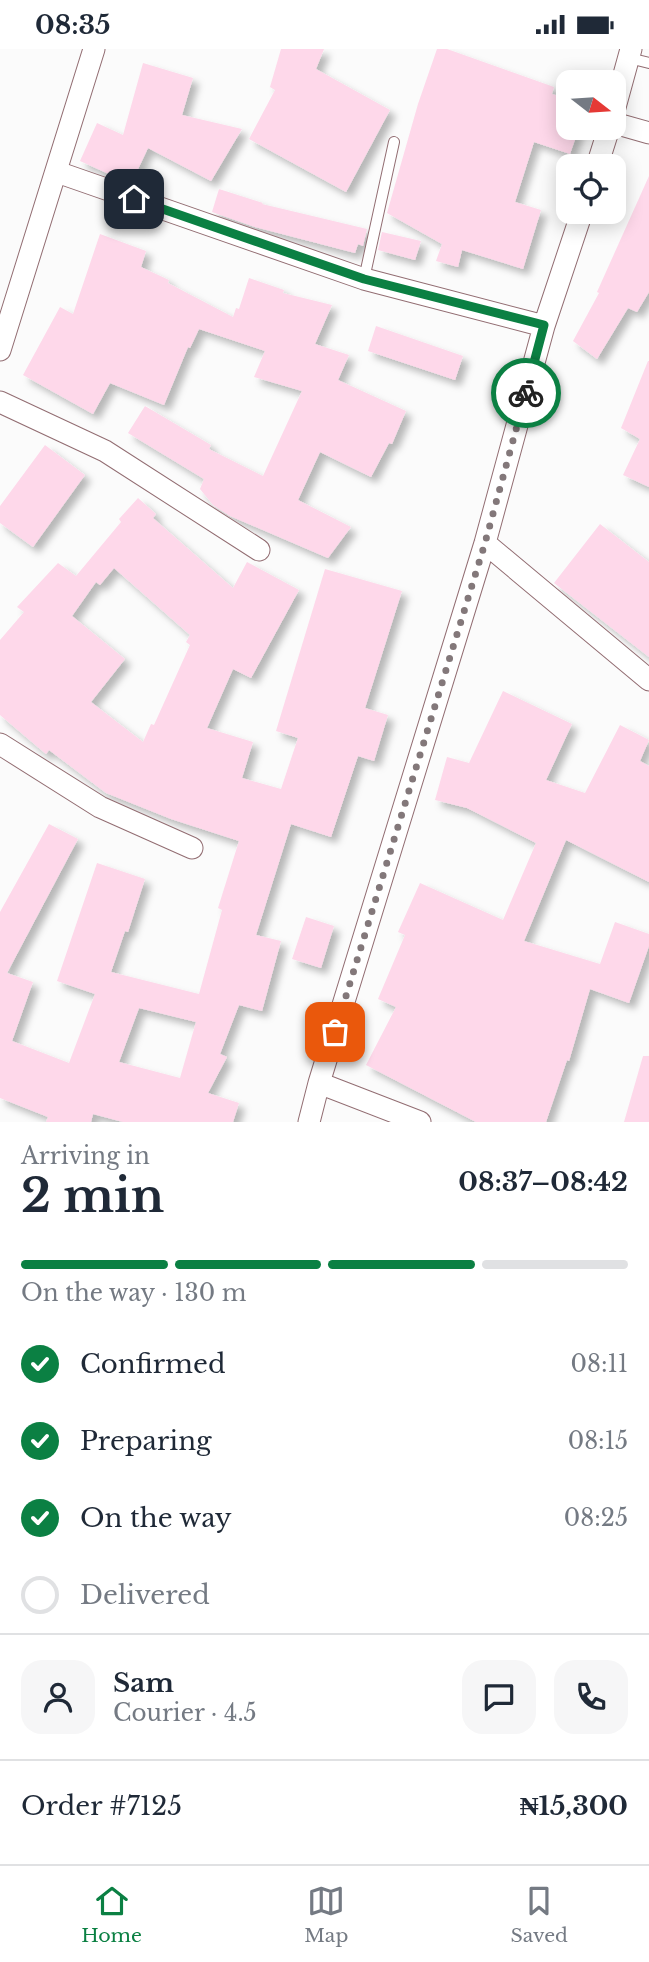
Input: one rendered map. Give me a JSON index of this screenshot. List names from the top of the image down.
{
  "north": "right",
  "page": {
    "status": "08:35",
    "heading": ["2 min", "Arriving in", "08:37–08:42"],
    "panel": [
      "Sam",
      "Courier · 4.5",
      "Order #7125",
      "₦15,300"
    ],
    "bar": "On the way · 130 m",
    "list": [
      ["Confirmed", "08:11"],
      ["Preparing", "08:15"],
      ["On the way", "08:25"],
      "Delivered"
    ],
    "tabs": ["Home", "Map", "Saved"]
  }
}
